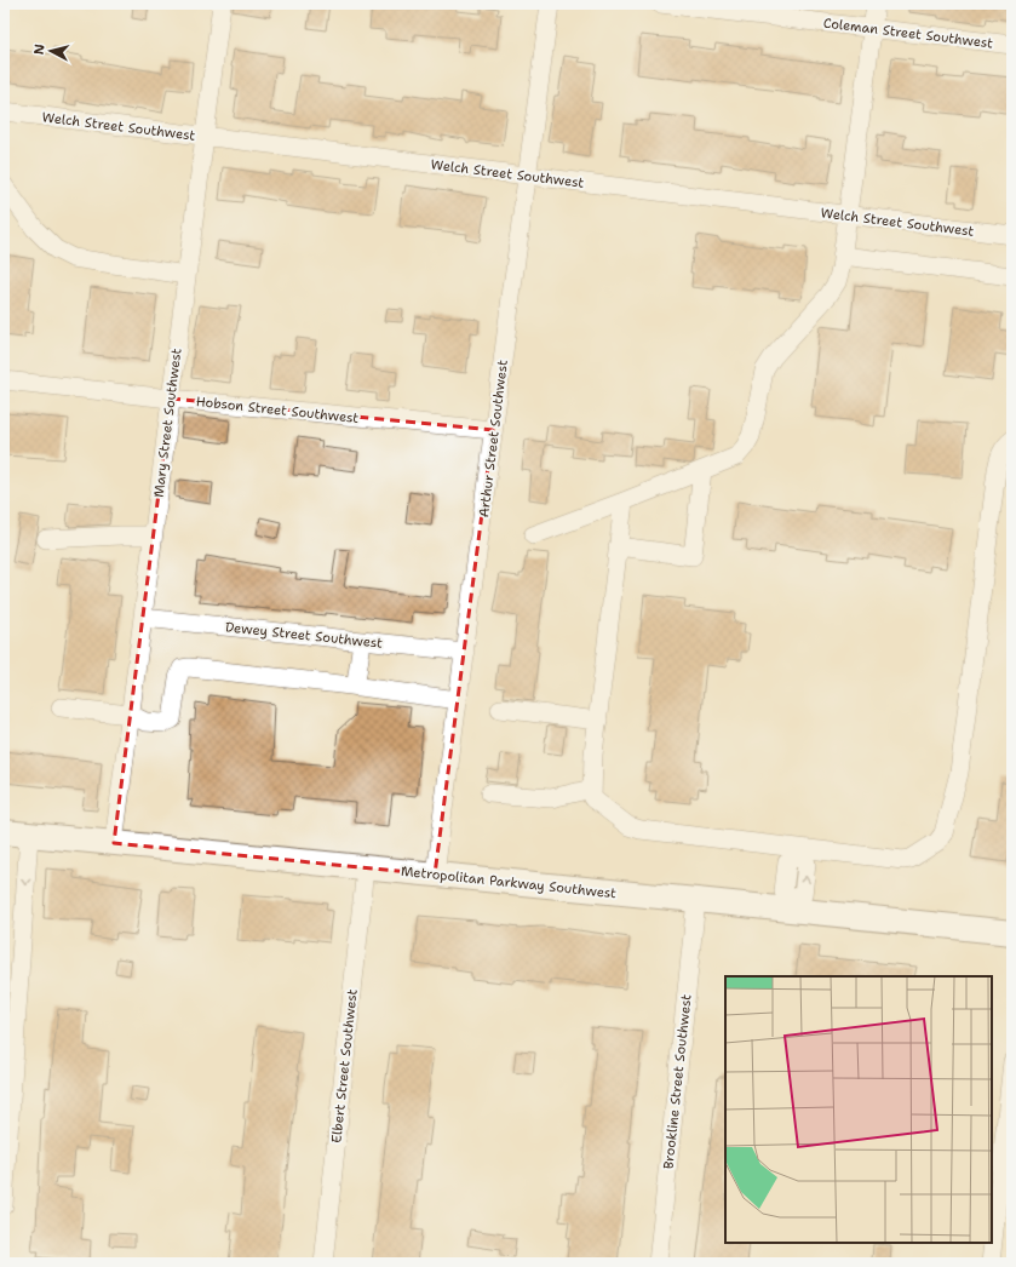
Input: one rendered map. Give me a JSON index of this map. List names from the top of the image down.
{
  "streets": {
    "main road": ["Metropolitan Parkway Southwest"],
    "street": [
      "Coleman Street Southwest",
      "Welch Street Southwest",
      "Hobson Street Southwest",
      "Mary Street Southwest",
      "Arthur Street Southwest",
      "Dewey Street Southwest",
      "Elbert Street Southwest",
      "Brookline Street Southwest"
    ]
  },
  "crossings": [
    ["Welch Street Southwest", "Mary Street Southwest"],
    ["Welch Street Southwest", "Arthur Street Southwest"],
    ["Hobson Street Southwest", "Mary Street Southwest"],
    ["Hobson Street Southwest", "Arthur Street Southwest"],
    ["Mary Street Southwest", "Dewey Street Southwest"],
    ["Mary Street Southwest", "Metropolitan Parkway Southwest"],
    ["Arthur Street Southwest", "Dewey Street Southwest"],
    ["Arthur Street Southwest", "Metropolitan Parkway Southwest"],
    ["Metropolitan Parkway Southwest", "Elbert Street Southwest"],
    ["Metropolitan Parkway Southwest", "Brookline Street Southwest"]
  ],
  "north": "left"
}
